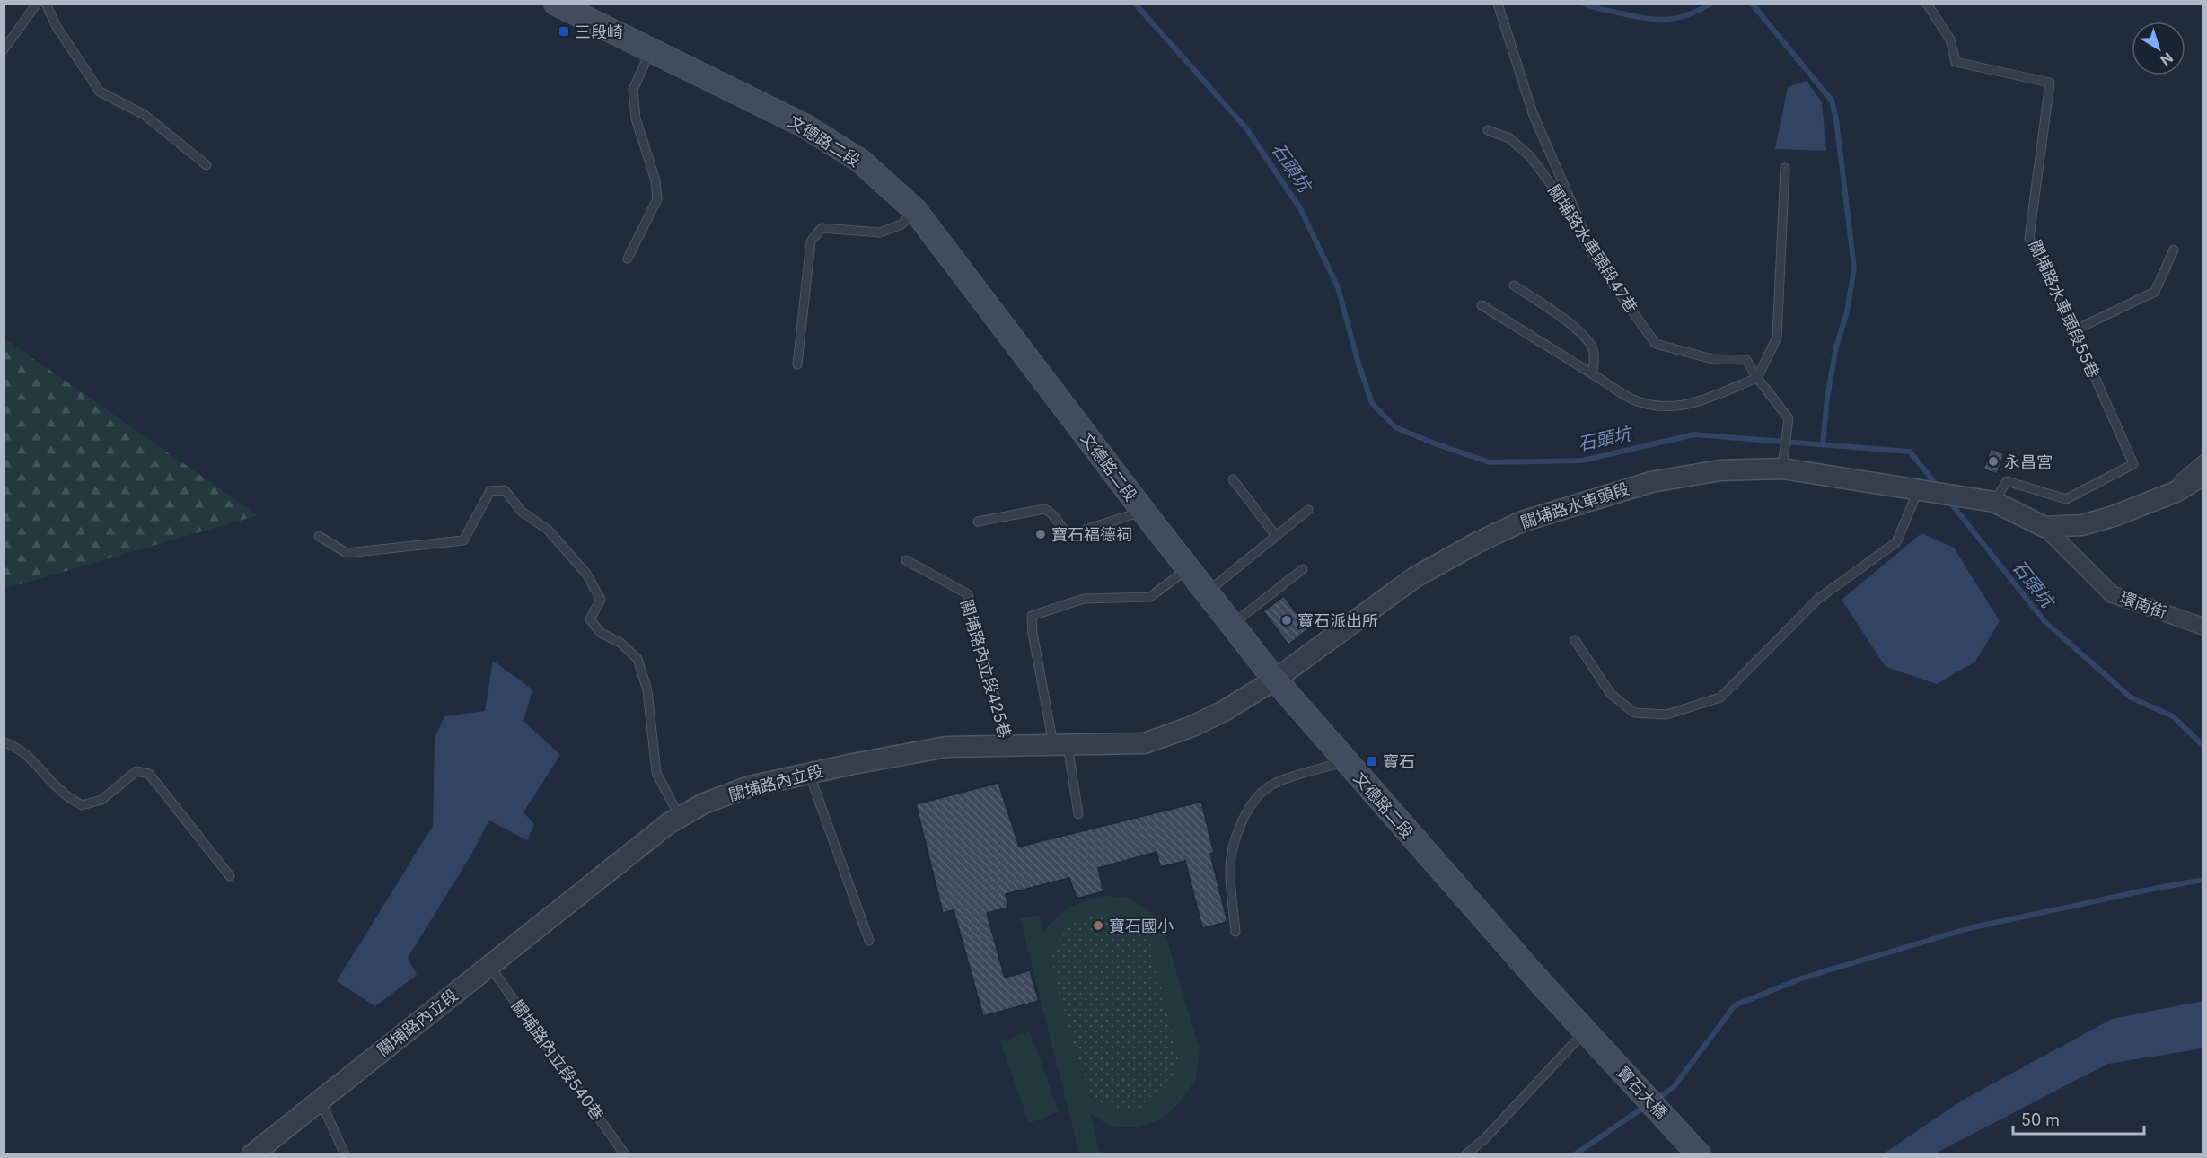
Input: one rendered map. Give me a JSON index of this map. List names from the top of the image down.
{
  "streets": {
    "main road": ["文德路二段", "寶石大橋"],
    "street": ["關埔路水車頭段", "環南街", "關埔路內立段"],
    "lane": [
      "關埔路水車頭段47巷",
      "關埔路水車頭段55巷",
      "關埔路內立段425巷",
      "關埔路內立段540巷"
    ]
  },
  "crossings": [
    ["文德路二段", "關埔路水車頭段"],
    ["文德路二段", "關埔路內立段"],
    ["文德路二段", "寶石大橋"],
    ["關埔路水車頭段47巷", "關埔路水車頭段"],
    ["關埔路水車頭段55巷", "關埔路水車頭段"],
    ["關埔路水車頭段", "關埔路內立段"],
    ["關埔路內立段425巷", "關埔路內立段"],
    ["關埔路內立段", "關埔路內立段540巷"]
  ],
  "water": ["石頭坑"],
  "places": {
    "transit": ["三段崎", "寶石"],
    "other": [
      "永昌宮",
      "寶石福德祠",
      "寶石派出所",
      "寶石國小"
    ]
  },
  "scale_bar": "50 m",
  "north": "bottom right"
}
